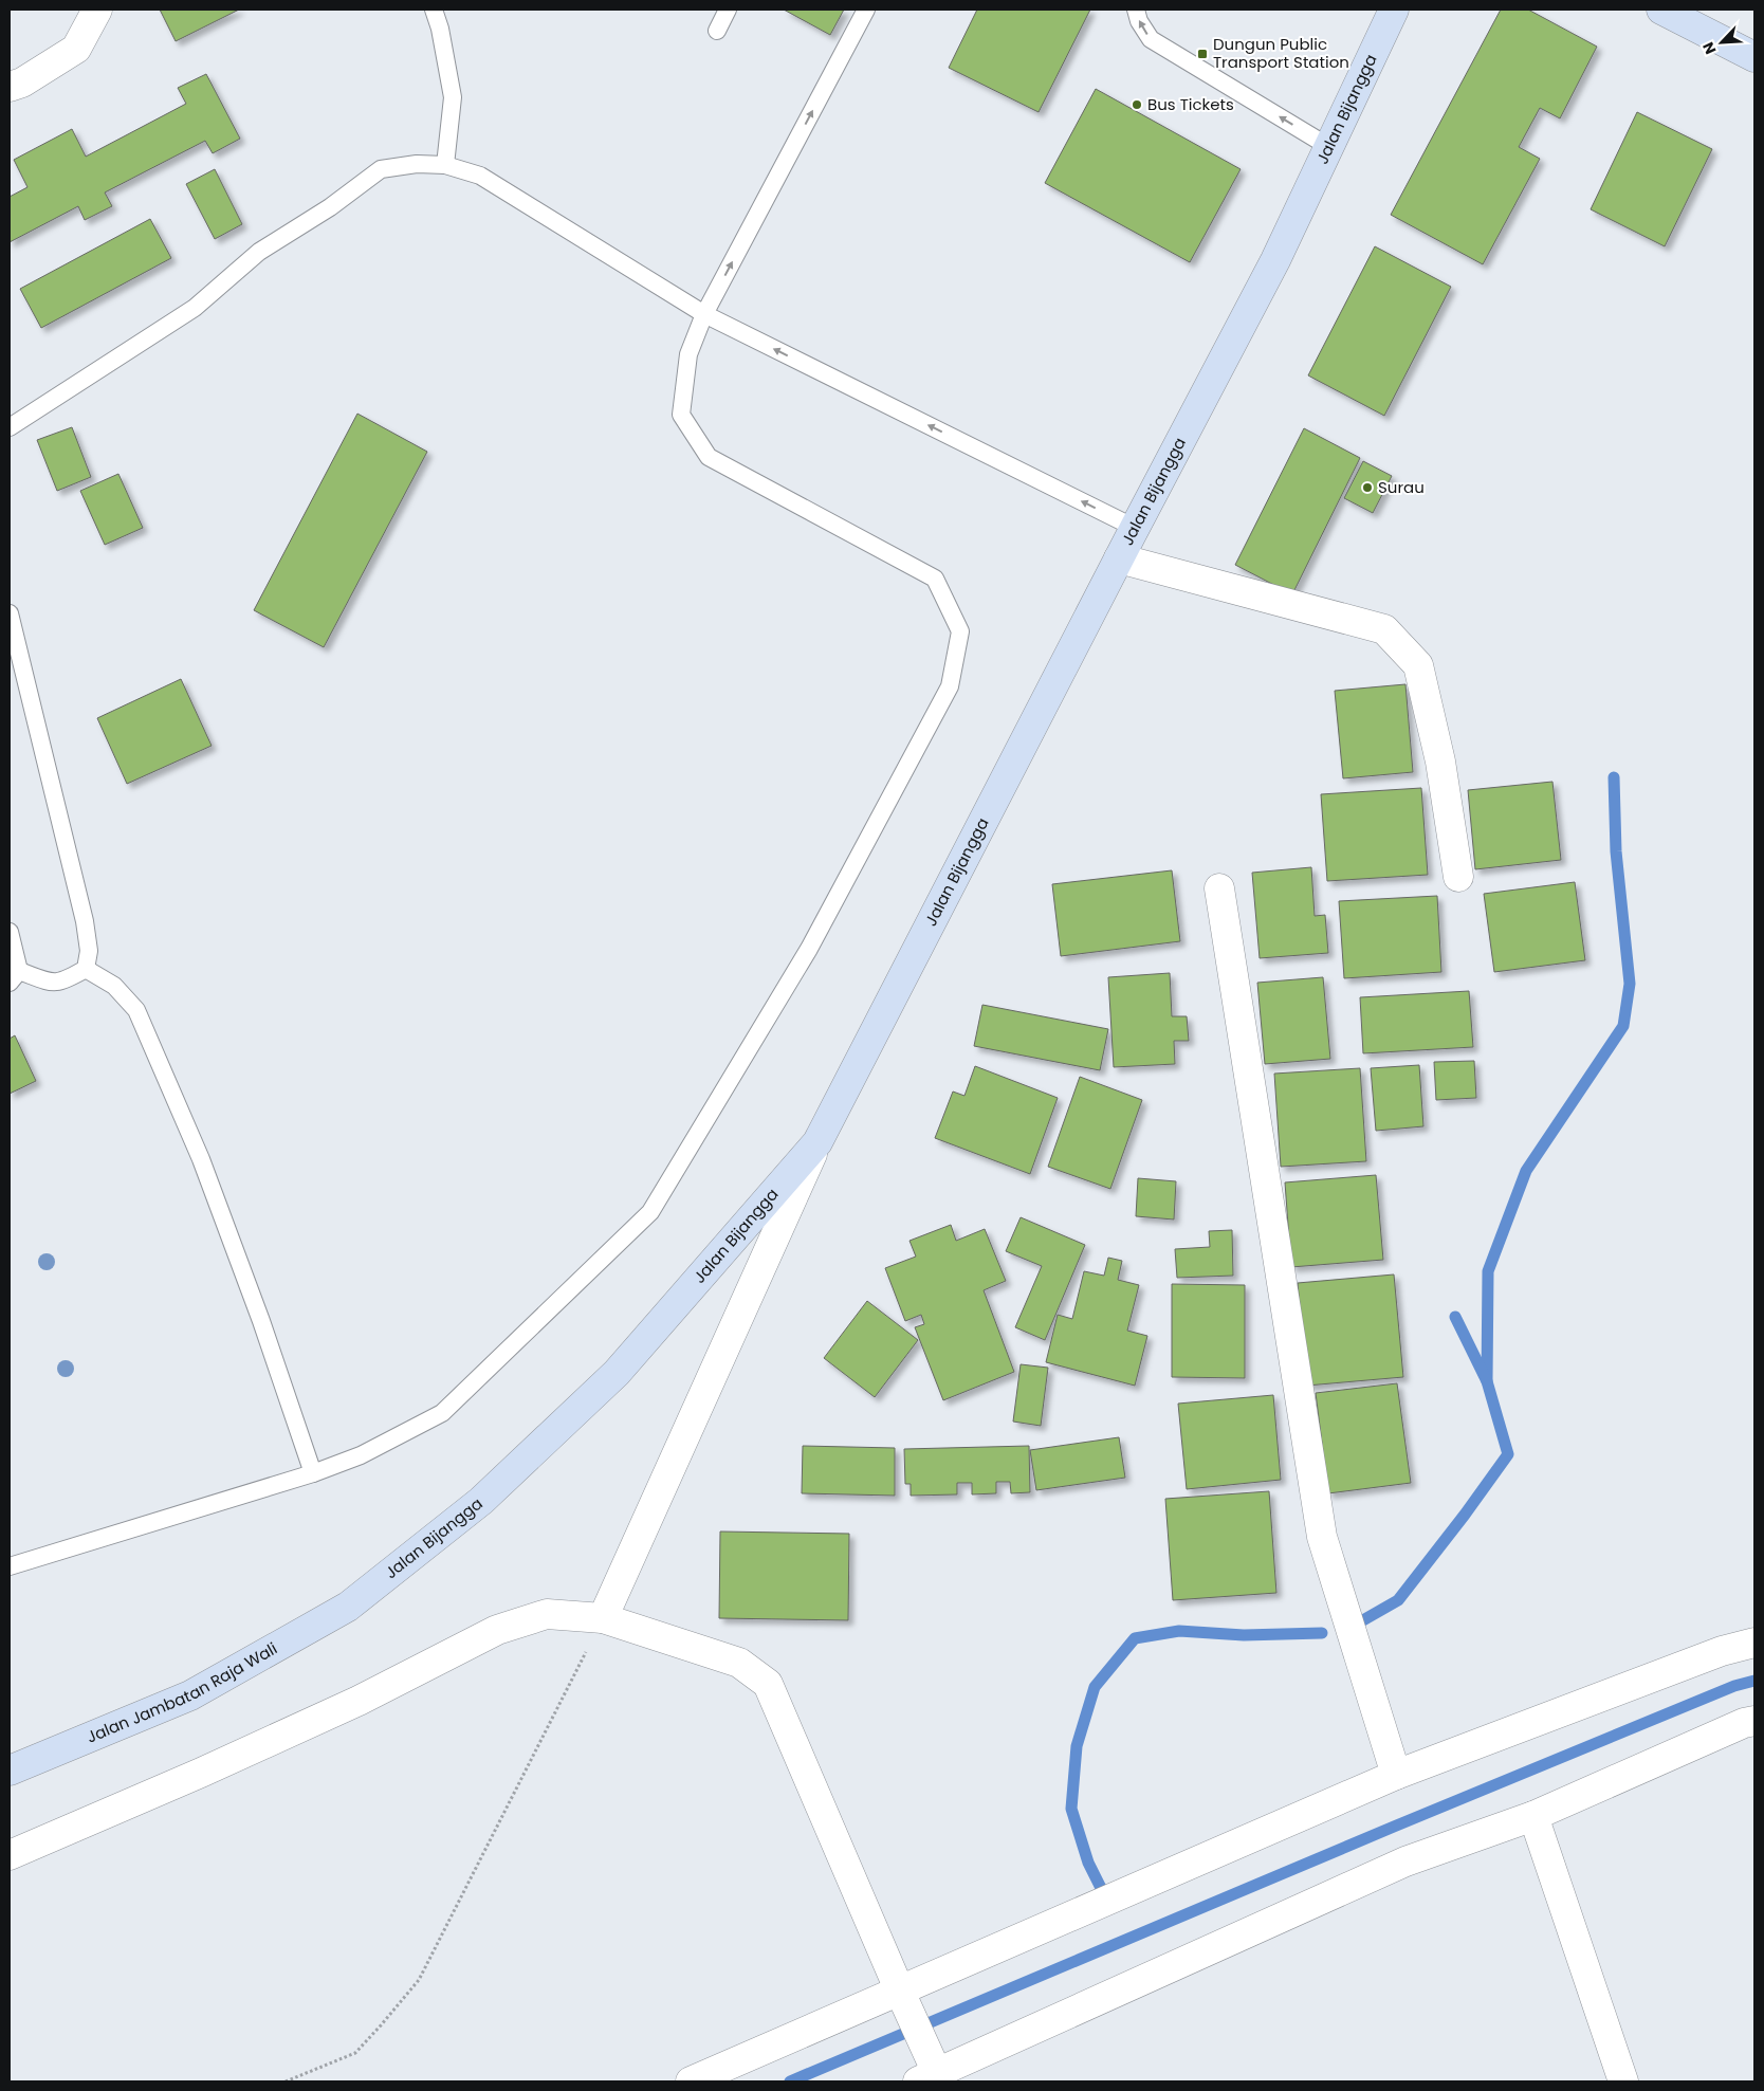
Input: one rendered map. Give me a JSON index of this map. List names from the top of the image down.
{
  "streets": {
    "main road": ["Jalan Bijangga", "Jalan Jambatan Raja Wali"]
  },
  "crossings": [
    ["Jalan Bijangga", "Jalan Jambatan Raja Wali"]
  ],
  "places": {
    "transit": ["Dungun Public Transport Station"],
    "other": ["Bus Tickets", "Surau"]
  },
  "north": "bottom left"
}
